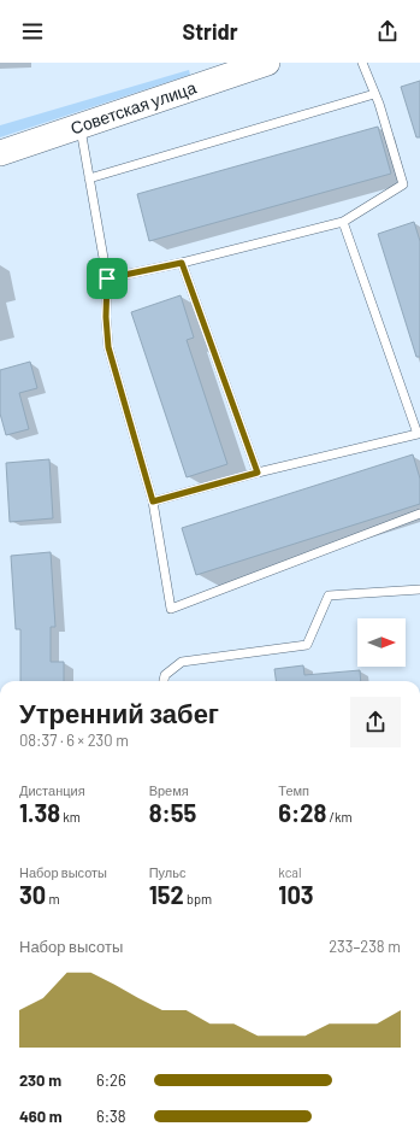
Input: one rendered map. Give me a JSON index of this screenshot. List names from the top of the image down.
{
  "streets": {
    "main road": ["Советская улица"]
  },
  "north": "right",
  "page": {
    "header": "Stridr",
    "heading": ["Утренний забег", "08:37 · 6 × 230 m"],
    "stats": [
      ["Дистанция", "1.38 km"],
      ["Время", "8:55"],
      ["Темп", "6:28 /km"],
      ["Набор высоты", "30 m"],
      ["Пульс", "152 bpm"],
      ["kcal", "103"]
    ],
    "chart": ["Набор высоты", "233–238 m"],
    "list": [
      {
        "name": "230 m",
        "note": "6:26"
      },
      {
        "name": "460 m",
        "note": "6:38"
      }
    ]
  }
}
